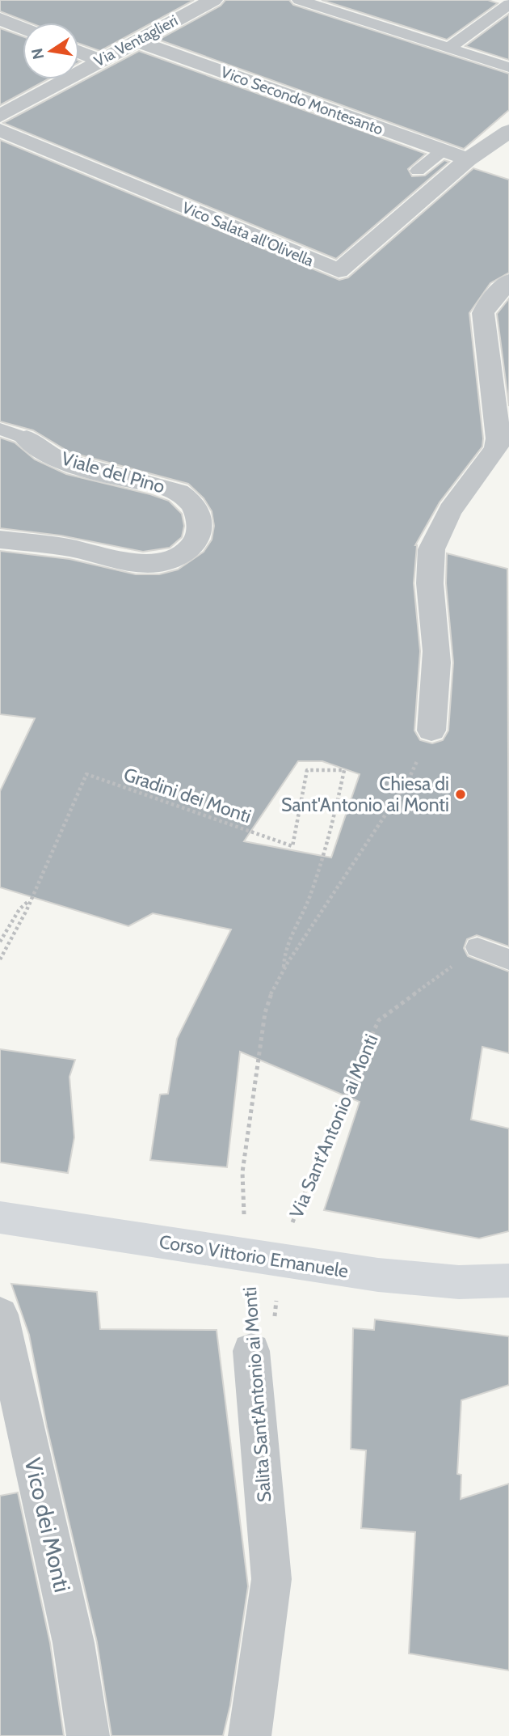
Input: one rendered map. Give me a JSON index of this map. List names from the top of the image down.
{
  "streets": {
    "main road": ["Corso Vittorio Emanuele"],
    "street": [
      "Via Ventaglieri",
      "Vico Secondo Montesanto",
      "Vico Salata all'Olivella",
      "Viale del Pino",
      "Salita Sant'Antonio ai Monti",
      "Vico dei Monti"
    ],
    "path": ["Gradini dei Monti", "Via Sant'Antonio ai Monti"]
  },
  "crossings": [
    ["Via Ventaglieri", "Vico Secondo Montesanto"],
    ["Vico Secondo Montesanto", "Vico Salata all'Olivella"]
  ],
  "places": ["Chiesa di Sant'Antonio ai Monti"],
  "north": "left"
}
